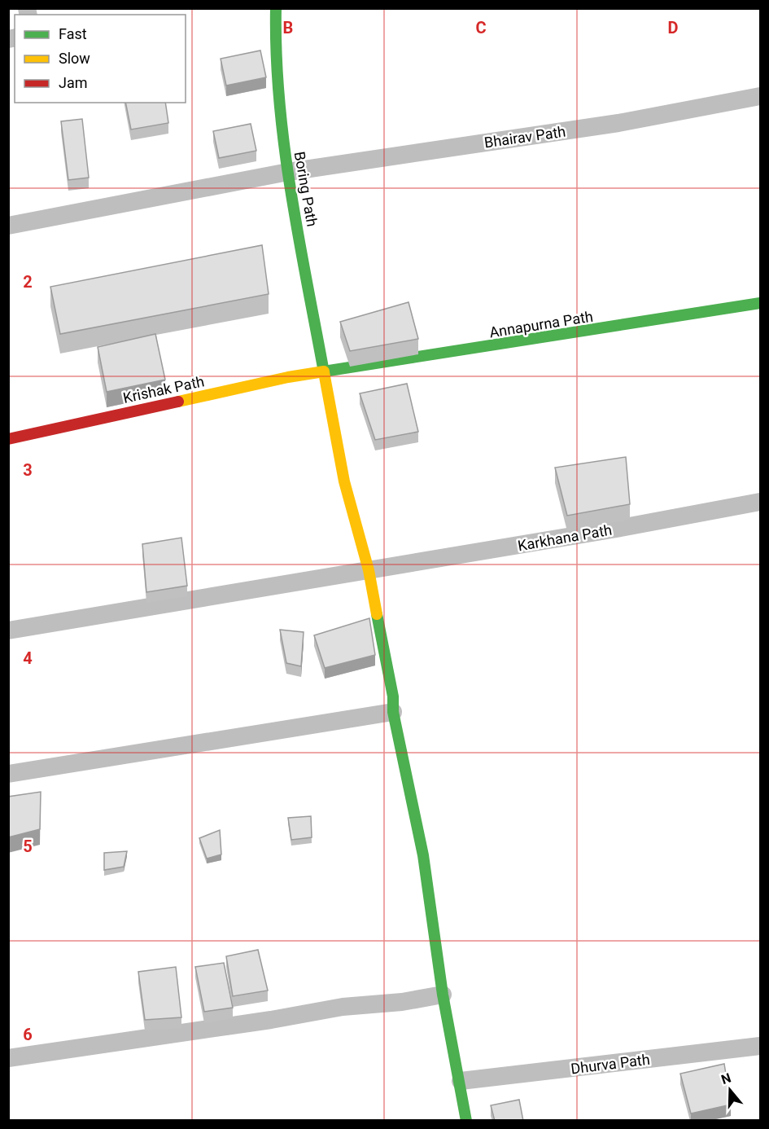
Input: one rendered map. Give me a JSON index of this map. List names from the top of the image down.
{
  "streets": {
    "street": [
      "Bhairav Path",
      "Boring Path",
      "Annapurna Path",
      "Krishak Path",
      "Karkhana Path",
      "Dhurva Path"
    ]
  },
  "crossings": [
    ["Bhairav Path", "Boring Path"],
    ["Boring Path", "Annapurna Path"],
    ["Boring Path", "Krishak Path"],
    ["Boring Path", "Karkhana Path"],
    ["Boring Path", "Dhurva Path"],
    ["Annapurna Path", "Krishak Path"]
  ],
  "legend": ["Fast", "Slow", "Jam"],
  "north": "top",
  "grid": {
    "columns": ["B", "C", "D"],
    "rows": [
      "2",
      "3",
      "4",
      "5",
      "6"
    ]
  }
}
